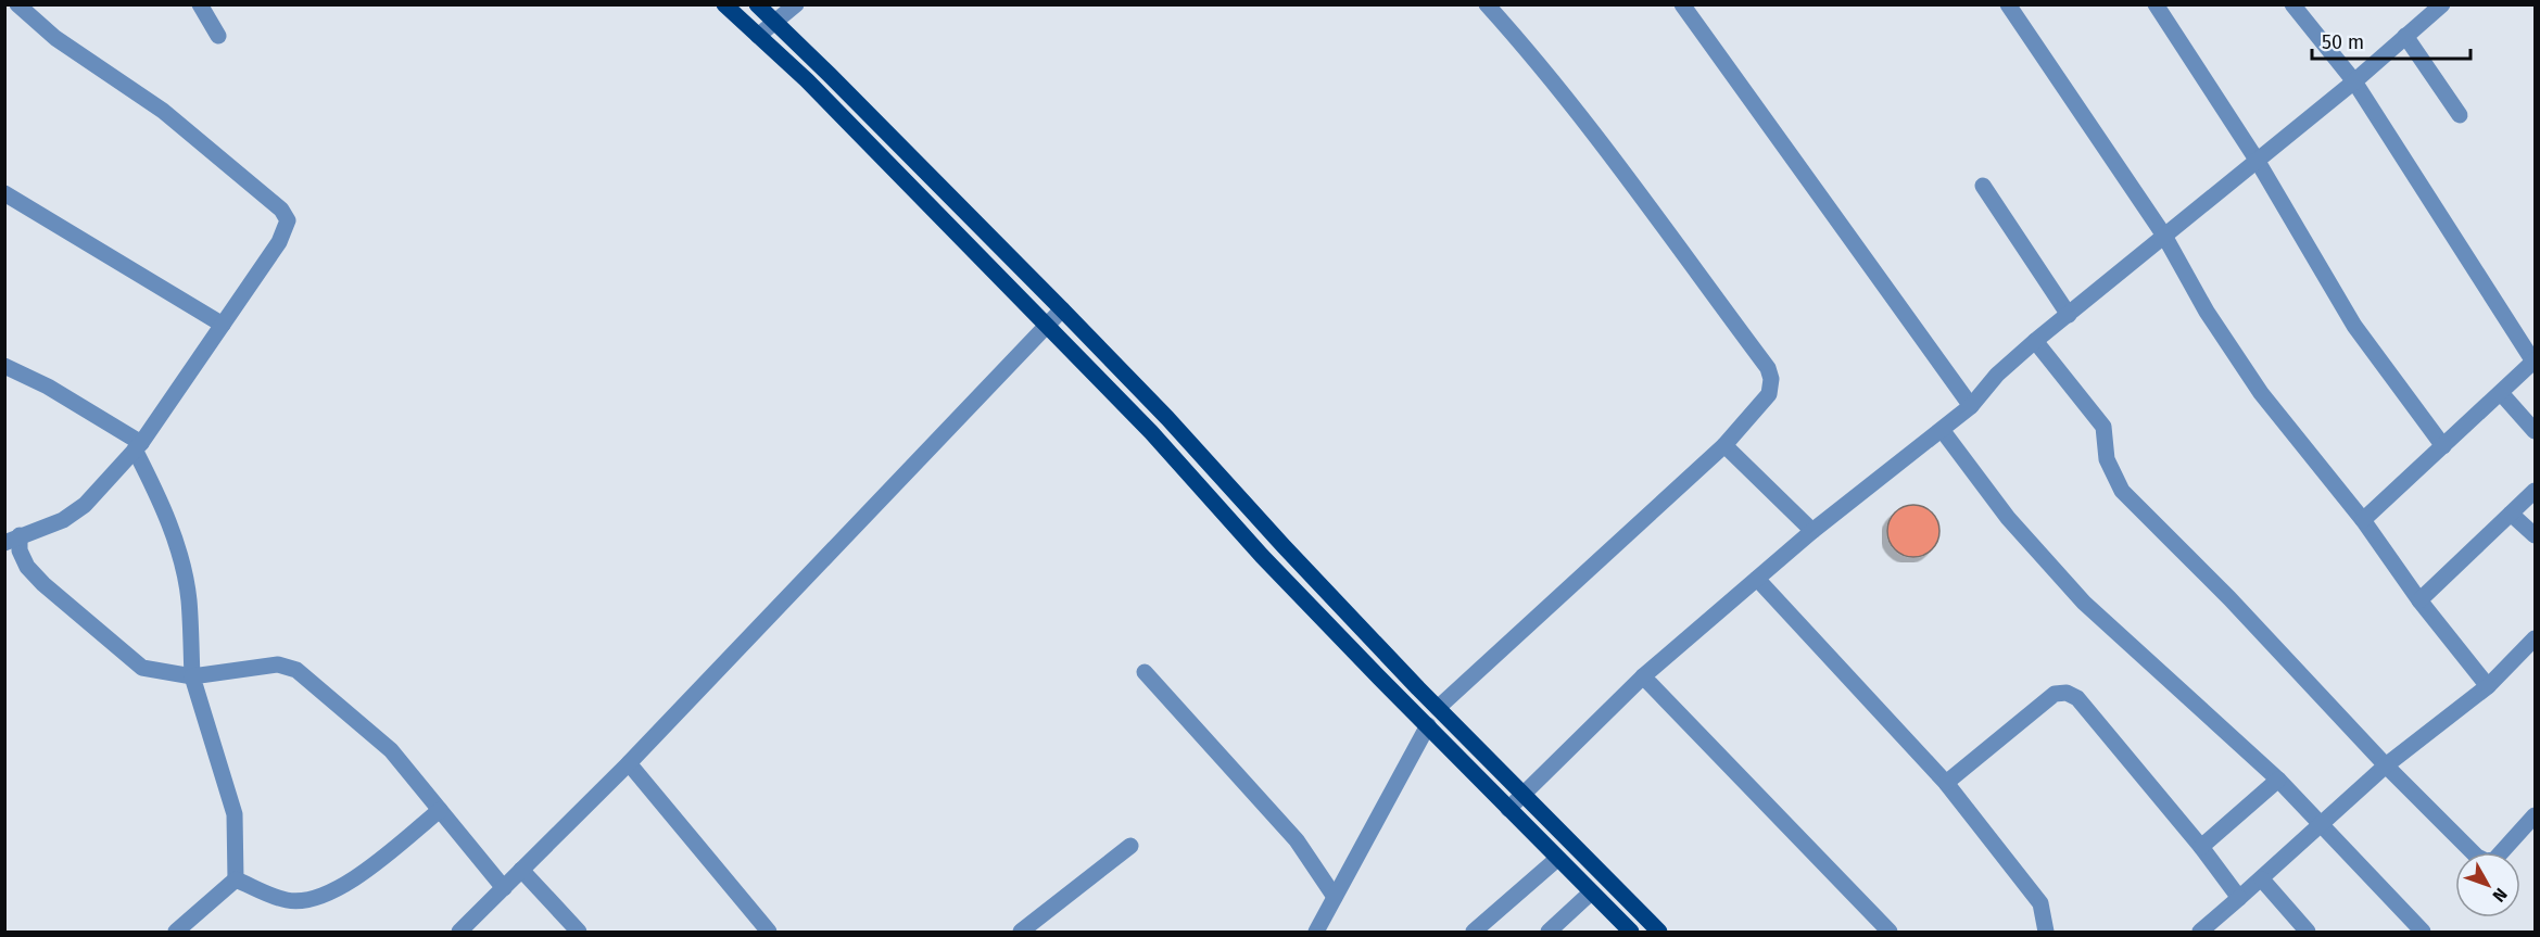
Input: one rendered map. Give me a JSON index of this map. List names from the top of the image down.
{
  "scale_bar": "50 m",
  "north": "bottom right"
}
